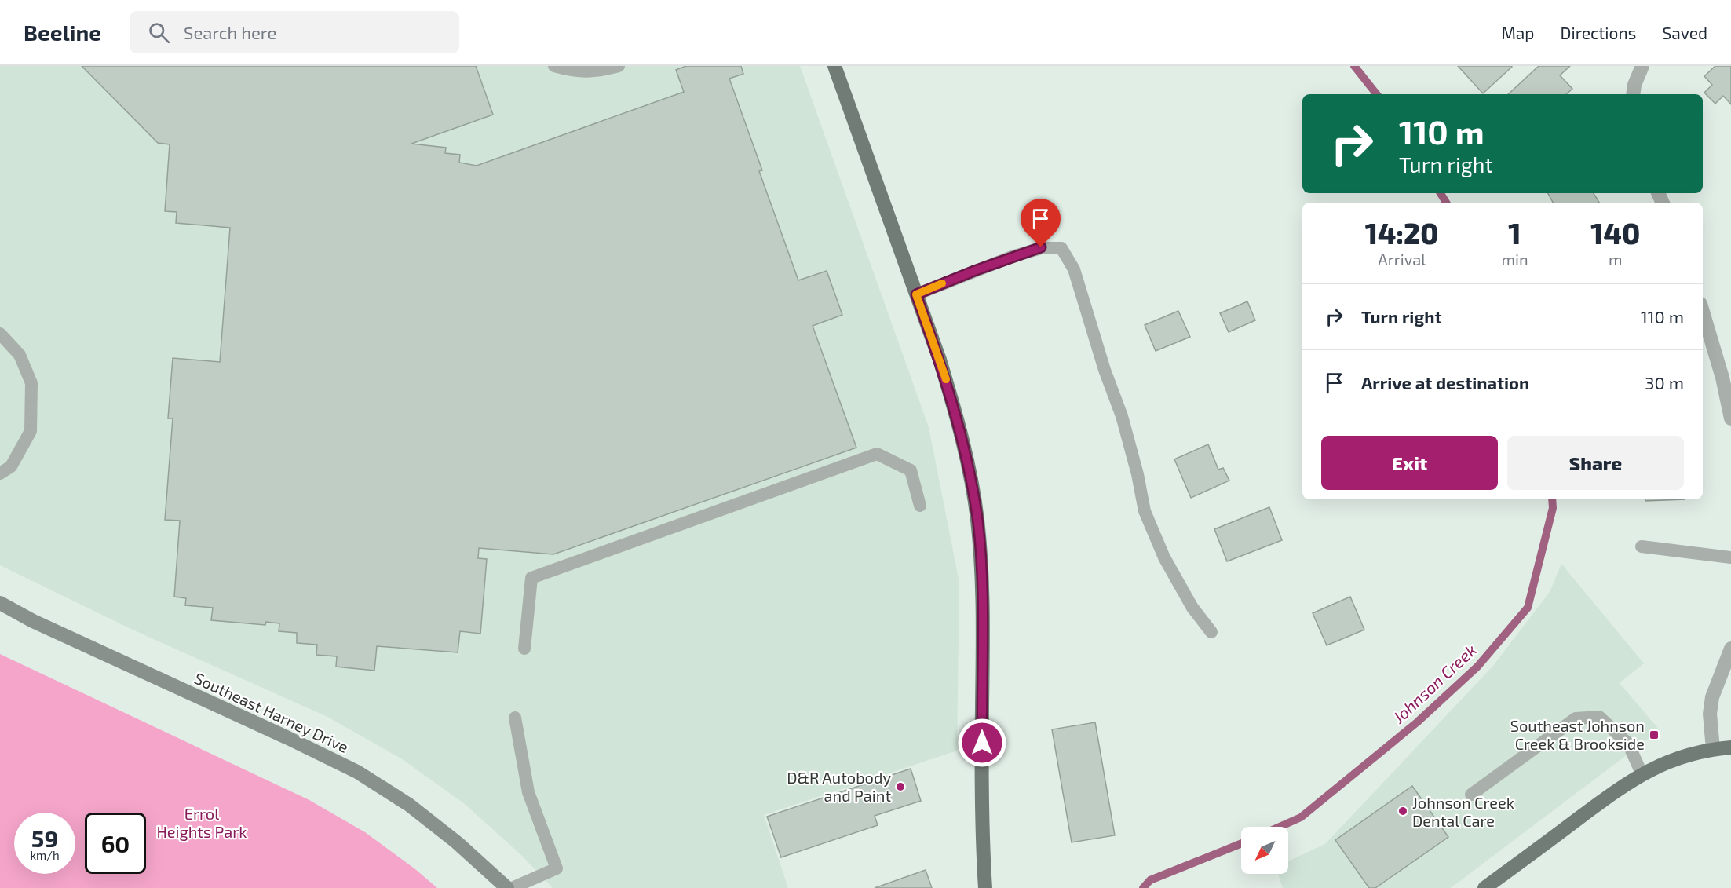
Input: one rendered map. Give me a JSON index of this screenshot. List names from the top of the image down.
{
  "streets": {
    "main road": ["Southeast Harney Drive"]
  },
  "water": ["Johnson Creek"],
  "parks": ["Errol Heights Park"],
  "places": {
    "transit": ["Southeast Johnson Creek & Brookside"],
    "other": ["D&R Autobody and Paint", "Johnson Creek Dental Care"]
  },
  "north": "bottom left",
  "page": {
    "header": "Beeline",
    "search": "Search here",
    "nav": ["Map", "Directions", "Saved"],
    "turn": ["110 m", "Turn right"],
    "eta": [
      "14:20",
      "Arrival",
      "1",
      "min",
      "140",
      "m"
    ],
    "list": [
      {
        "name": "Turn right",
        "value": "110 m"
      },
      {
        "name": "Arrive at destination",
        "value": "30 m"
      }
    ],
    "buttons": ["Exit", "Share"],
    "speed": "59 km/h",
    "limit": "60"
  }
}
